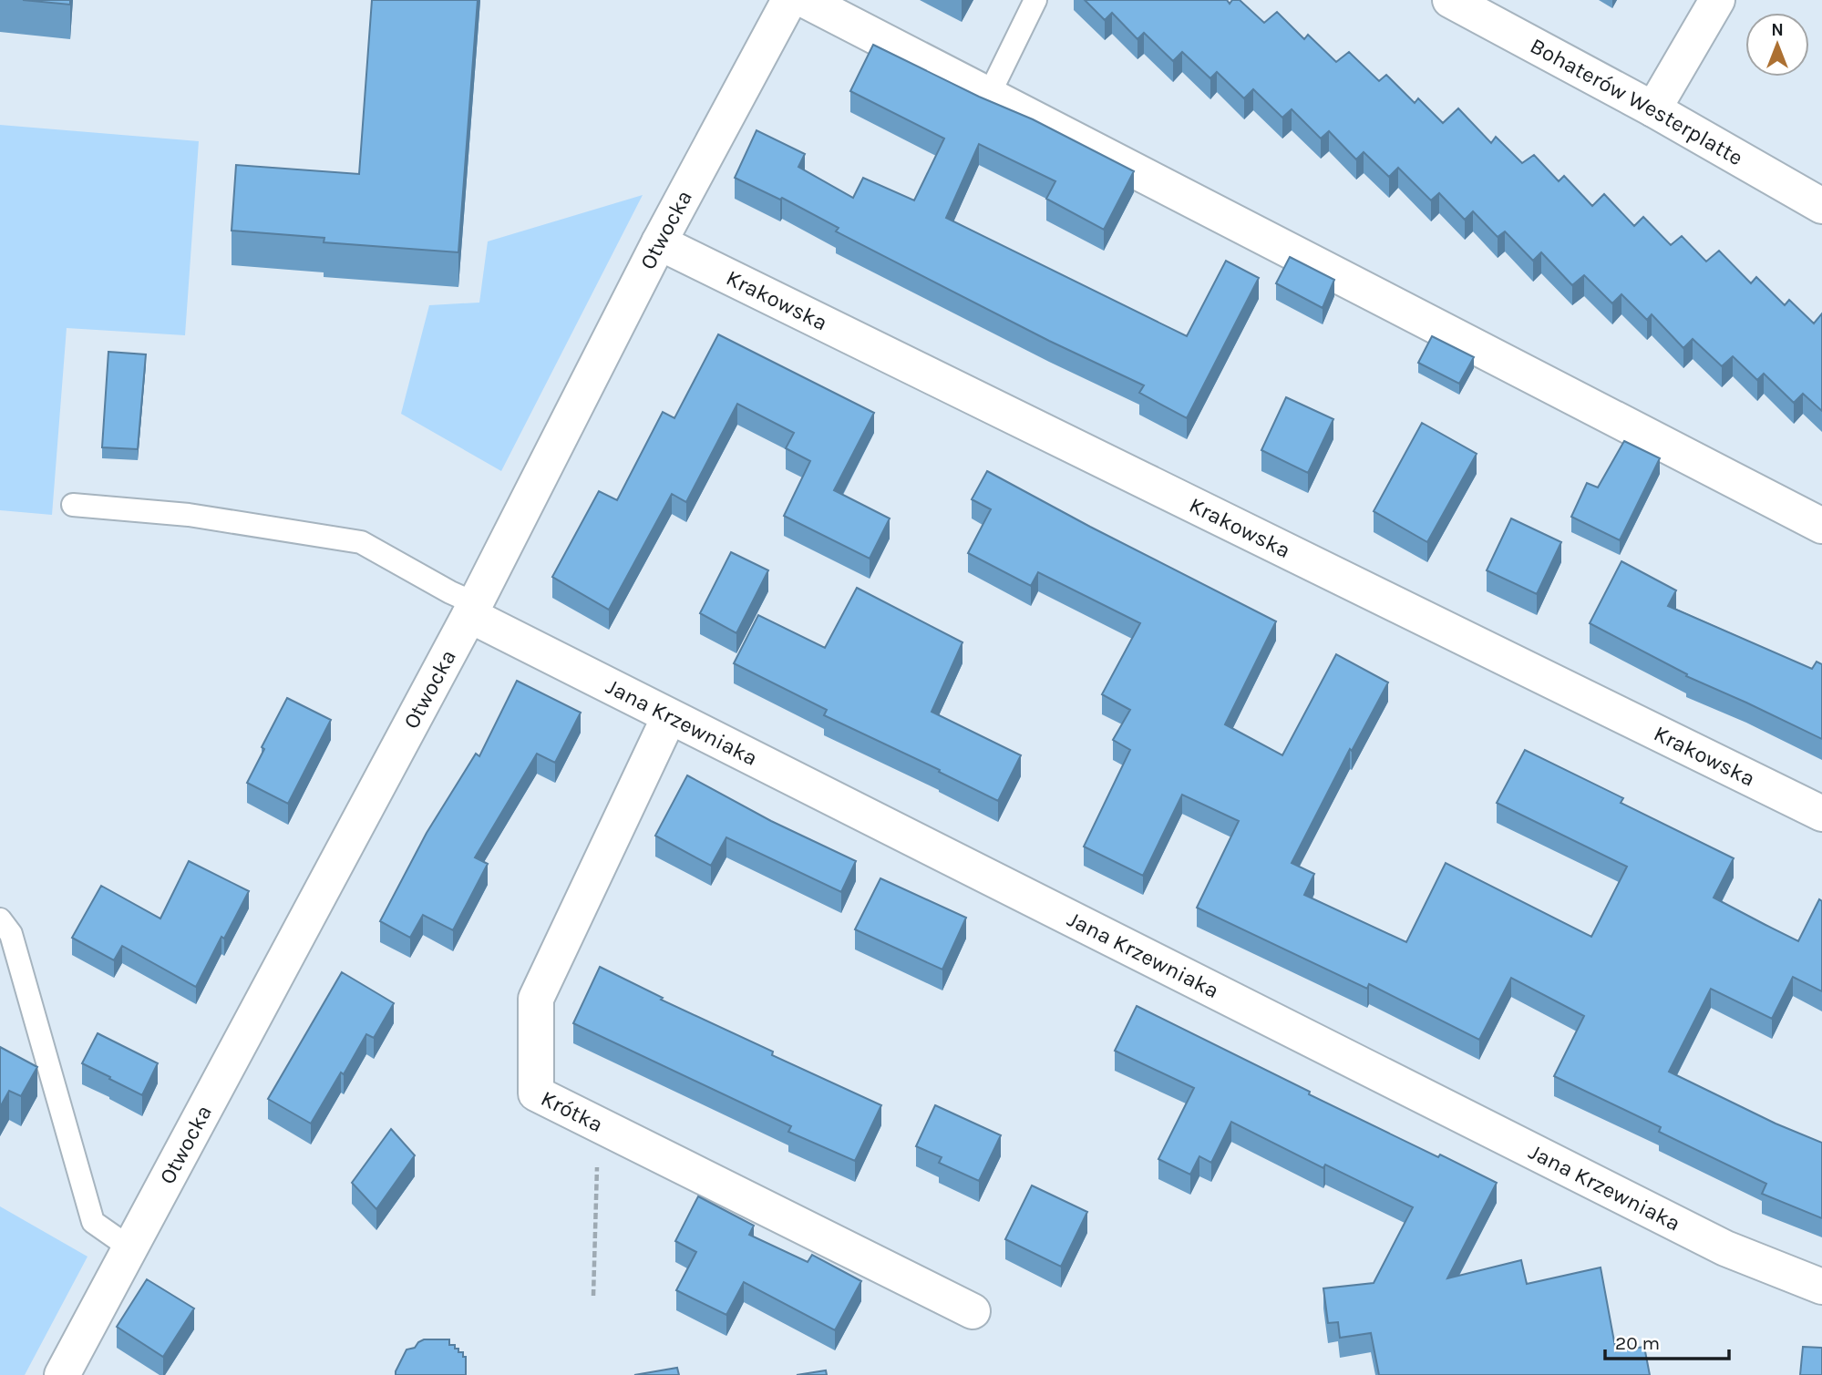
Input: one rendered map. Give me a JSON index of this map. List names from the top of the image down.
{
  "streets": {
    "street": [
      "Bohaterów Westerplatte",
      "Otwocka",
      "Krakowska",
      "Jana Krzewniaka",
      "Krótka"
    ]
  },
  "crossings": [
    ["Otwocka", "Krakowska"],
    ["Otwocka", "Jana Krzewniaka"],
    ["Jana Krzewniaka", "Krótka"]
  ],
  "scale_bar": "20 m",
  "north": "top"
}
